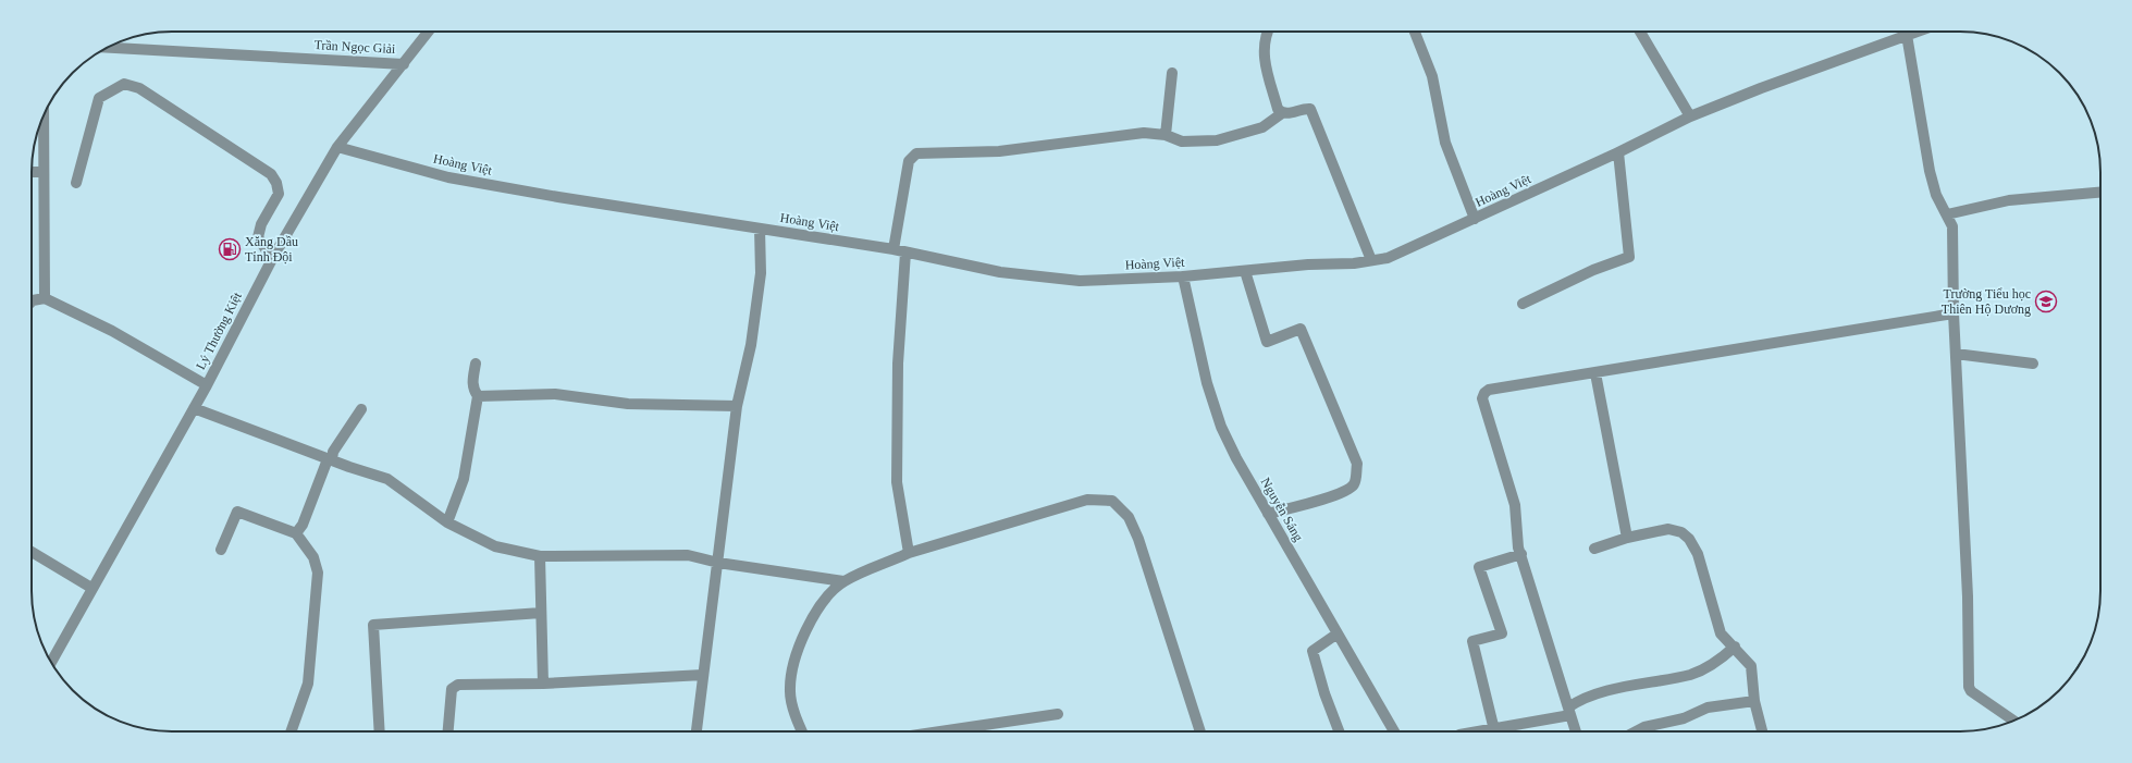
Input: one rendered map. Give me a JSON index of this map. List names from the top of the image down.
{
  "streets": {
    "street": [
      "Trần Ngọc Giải",
      "Hoàng Việt",
      "Lý Thường Kiệt",
      "Nguyễn Sáng"
    ]
  },
  "crossings": [
    ["Trần Ngọc Giải", "Lý Thường Kiệt"],
    ["Hoàng Việt", "Lý Thường Kiệt"],
    ["Hoàng Việt", "Nguyễn Sáng"]
  ],
  "places": {
    "fuel station": ["Xăng Dầu Tỉnh Đội"],
    "school or university": ["Trường Tiểu học Thiên Hộ Dương"]
  }
}
